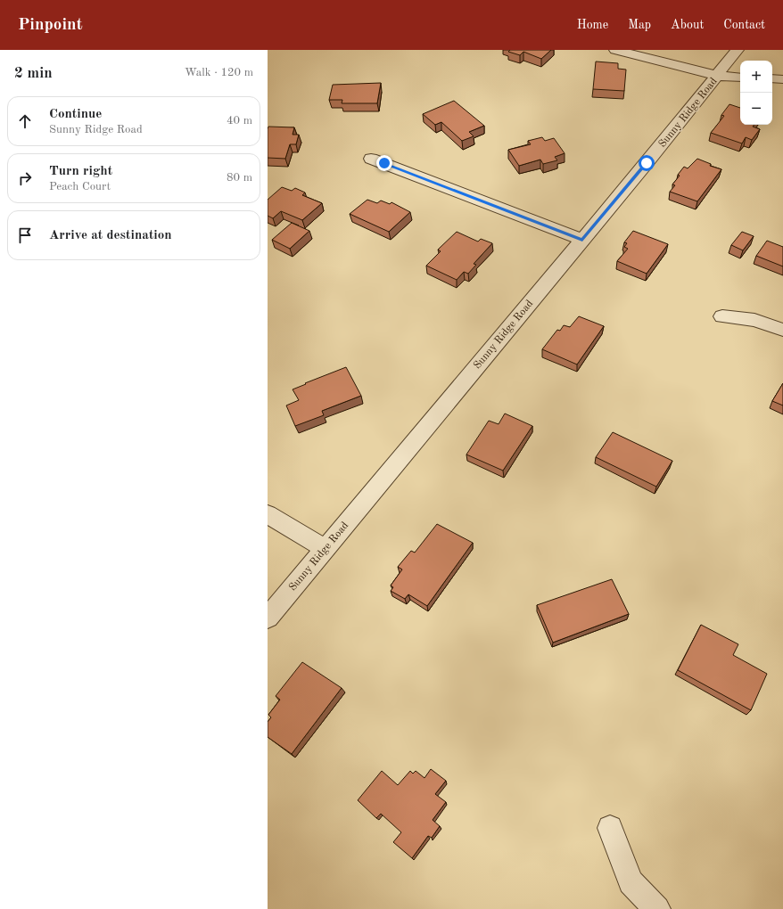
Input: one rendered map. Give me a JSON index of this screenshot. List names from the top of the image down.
{
  "streets": {
    "street": ["Sunny Ridge Road"]
  },
  "page": {
    "header": "Pinpoint",
    "nav": [
      "Home",
      "Map",
      "About",
      "Contact"
    ],
    "heading": ["2 min", "Walk · 120 m"],
    "map_buttons": ["+", "−"],
    "list": [
      ["Continue", "Sunny Ridge Road", "40 m"],
      ["Turn right", "Peach Court", "80 m"],
      "Arrive at destination"
    ]
  }
}
